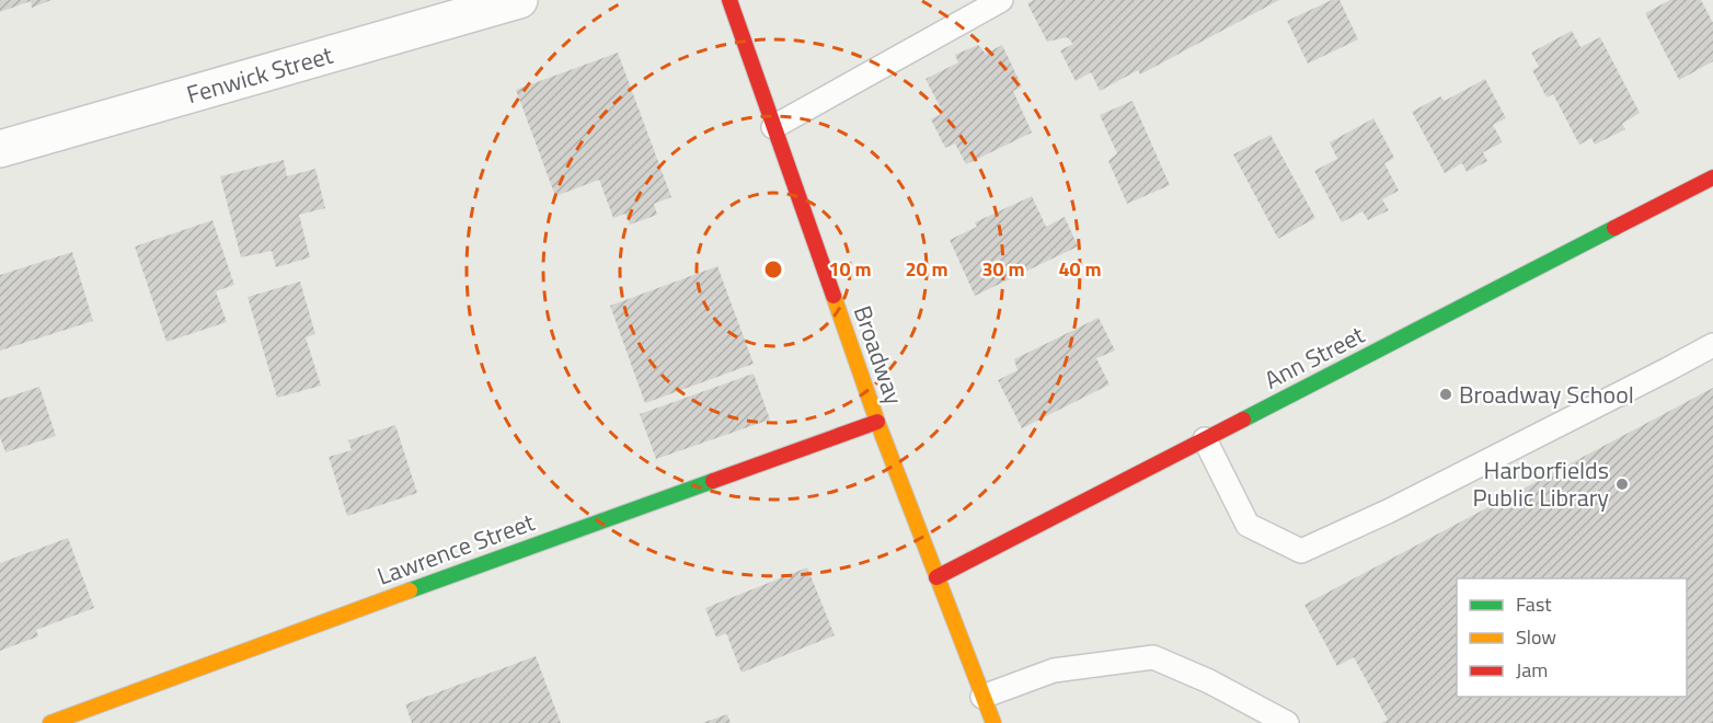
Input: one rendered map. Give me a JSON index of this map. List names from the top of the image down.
{
  "streets": {
    "street": [
      "Fenwick Street",
      "Broadway",
      "Ann Street",
      "Lawrence Street"
    ]
  },
  "crossings": [
    ["Broadway", "Ann Street"],
    ["Broadway", "Lawrence Street"]
  ],
  "places": ["Broadway School", "Harborfields Public Library"],
  "legend": ["Fast", "Slow", "Jam"],
  "rings": [
    "10 m",
    "20 m",
    "30 m",
    "40 m"
  ]
}
